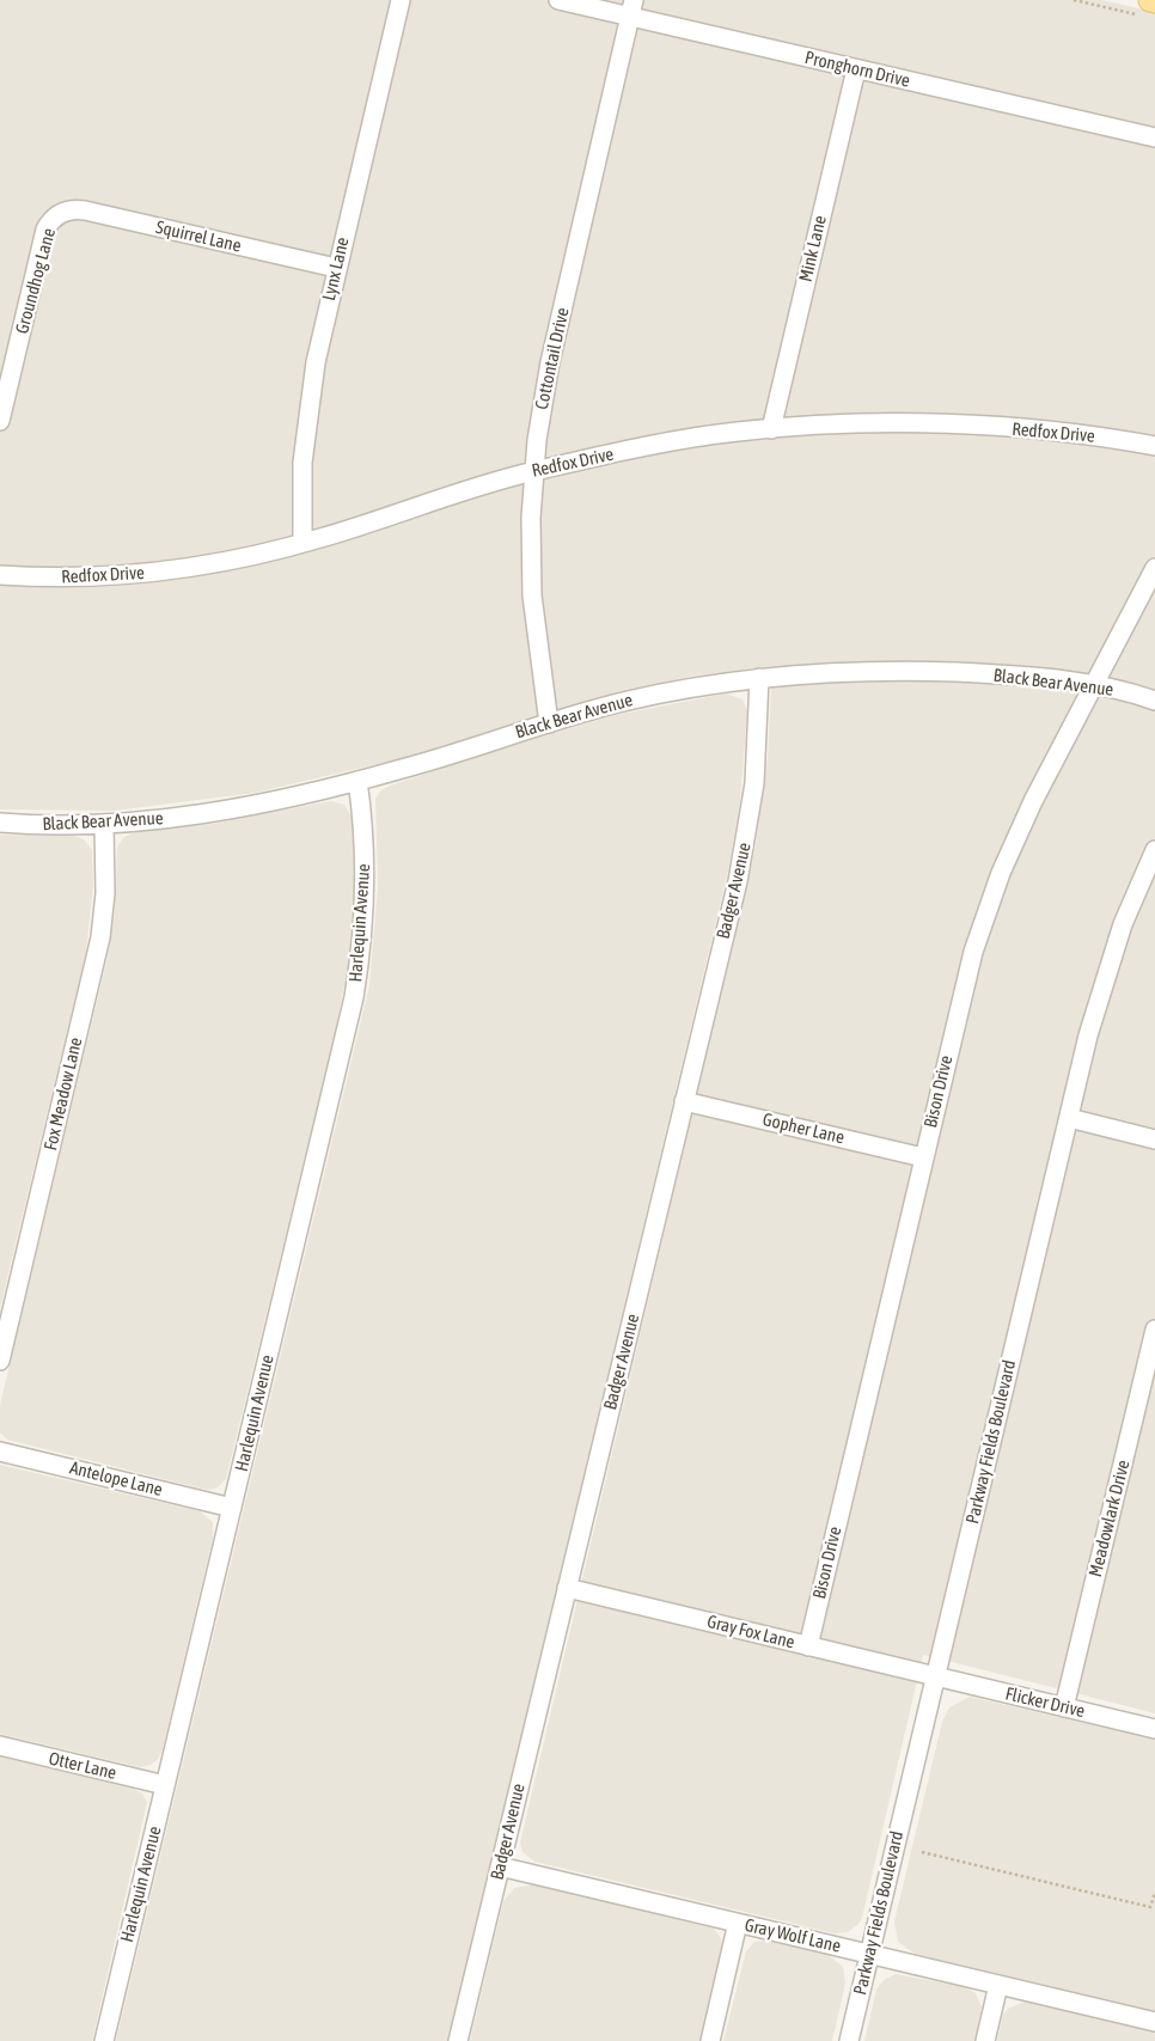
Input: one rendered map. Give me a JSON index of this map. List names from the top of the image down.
{
  "streets": {
    "street": [
      "Pronghorn Drive",
      "Squirrel Lane",
      "Mink Lane",
      "Lynx Lane",
      "Groundhog Lane",
      "Cottontail Drive",
      "Redfox Drive",
      "Black Bear Avenue",
      "Badger Avenue",
      "Harlequin Avenue",
      "Bison Drive",
      "Fox Meadow Lane",
      "Gopher Lane",
      "Parkway Fields Boulevard",
      "Antelope Lane",
      "Meadowlark Drive",
      "Gray Fox Lane",
      "Flicker Drive",
      "Otter Lane",
      "Gray Wolf Lane"
    ]
  },
  "crossings": [
    ["Pronghorn Drive", "Mink Lane"],
    ["Pronghorn Drive", "Cottontail Drive"],
    ["Squirrel Lane", "Lynx Lane"],
    ["Squirrel Lane", "Groundhog Lane"],
    ["Mink Lane", "Redfox Drive"],
    ["Lynx Lane", "Redfox Drive"],
    ["Cottontail Drive", "Redfox Drive"],
    ["Cottontail Drive", "Black Bear Avenue"],
    ["Black Bear Avenue", "Badger Avenue"],
    ["Black Bear Avenue", "Harlequin Avenue"],
    ["Black Bear Avenue", "Bison Drive"],
    ["Black Bear Avenue", "Fox Meadow Lane"],
    ["Badger Avenue", "Gopher Lane"],
    ["Badger Avenue", "Gray Fox Lane"],
    ["Badger Avenue", "Gray Wolf Lane"],
    ["Harlequin Avenue", "Antelope Lane"],
    ["Harlequin Avenue", "Otter Lane"],
    ["Bison Drive", "Gopher Lane"],
    ["Bison Drive", "Gray Fox Lane"],
    ["Parkway Fields Boulevard", "Gray Fox Lane"],
    ["Parkway Fields Boulevard", "Flicker Drive"],
    ["Parkway Fields Boulevard", "Gray Wolf Lane"],
    ["Meadowlark Drive", "Flicker Drive"],
    ["Gray Fox Lane", "Flicker Drive"]
  ]
}
